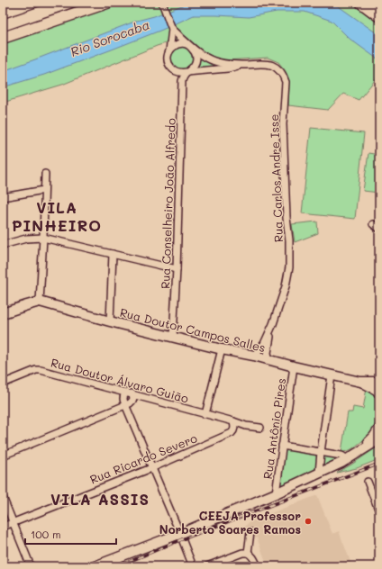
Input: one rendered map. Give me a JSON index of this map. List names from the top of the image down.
{
  "streets": {
    "main road": ["Rua Doutor Campos Salles"],
    "street": [
      "Rua Carlos Andre Isse",
      "Rua Conselheiro João Alfredo",
      "Rua Doutor Álvaro Guião",
      "Rua Antônio Pires",
      "Rua Ricardo Severo"
    ]
  },
  "crossings": [
    ["Rua Carlos Andre Isse", "Rua Conselheiro João Alfredo"],
    ["Rua Carlos Andre Isse", "Rua Doutor Campos Salles"],
    ["Rua Conselheiro João Alfredo", "Rua Doutor Campos Salles"],
    ["Rua Doutor Campos Salles", "Rua Antônio Pires"],
    ["Rua Doutor Álvaro Guião", "Rua Ricardo Severo"]
  ],
  "districts": ["VILA PINHEIRO", "VILA ASSIS"],
  "water": ["Rio Sorocaba"],
  "places": ["CEEJA Professor Norberto Soares Ramos"],
  "scale_bar": "100 m"
}
